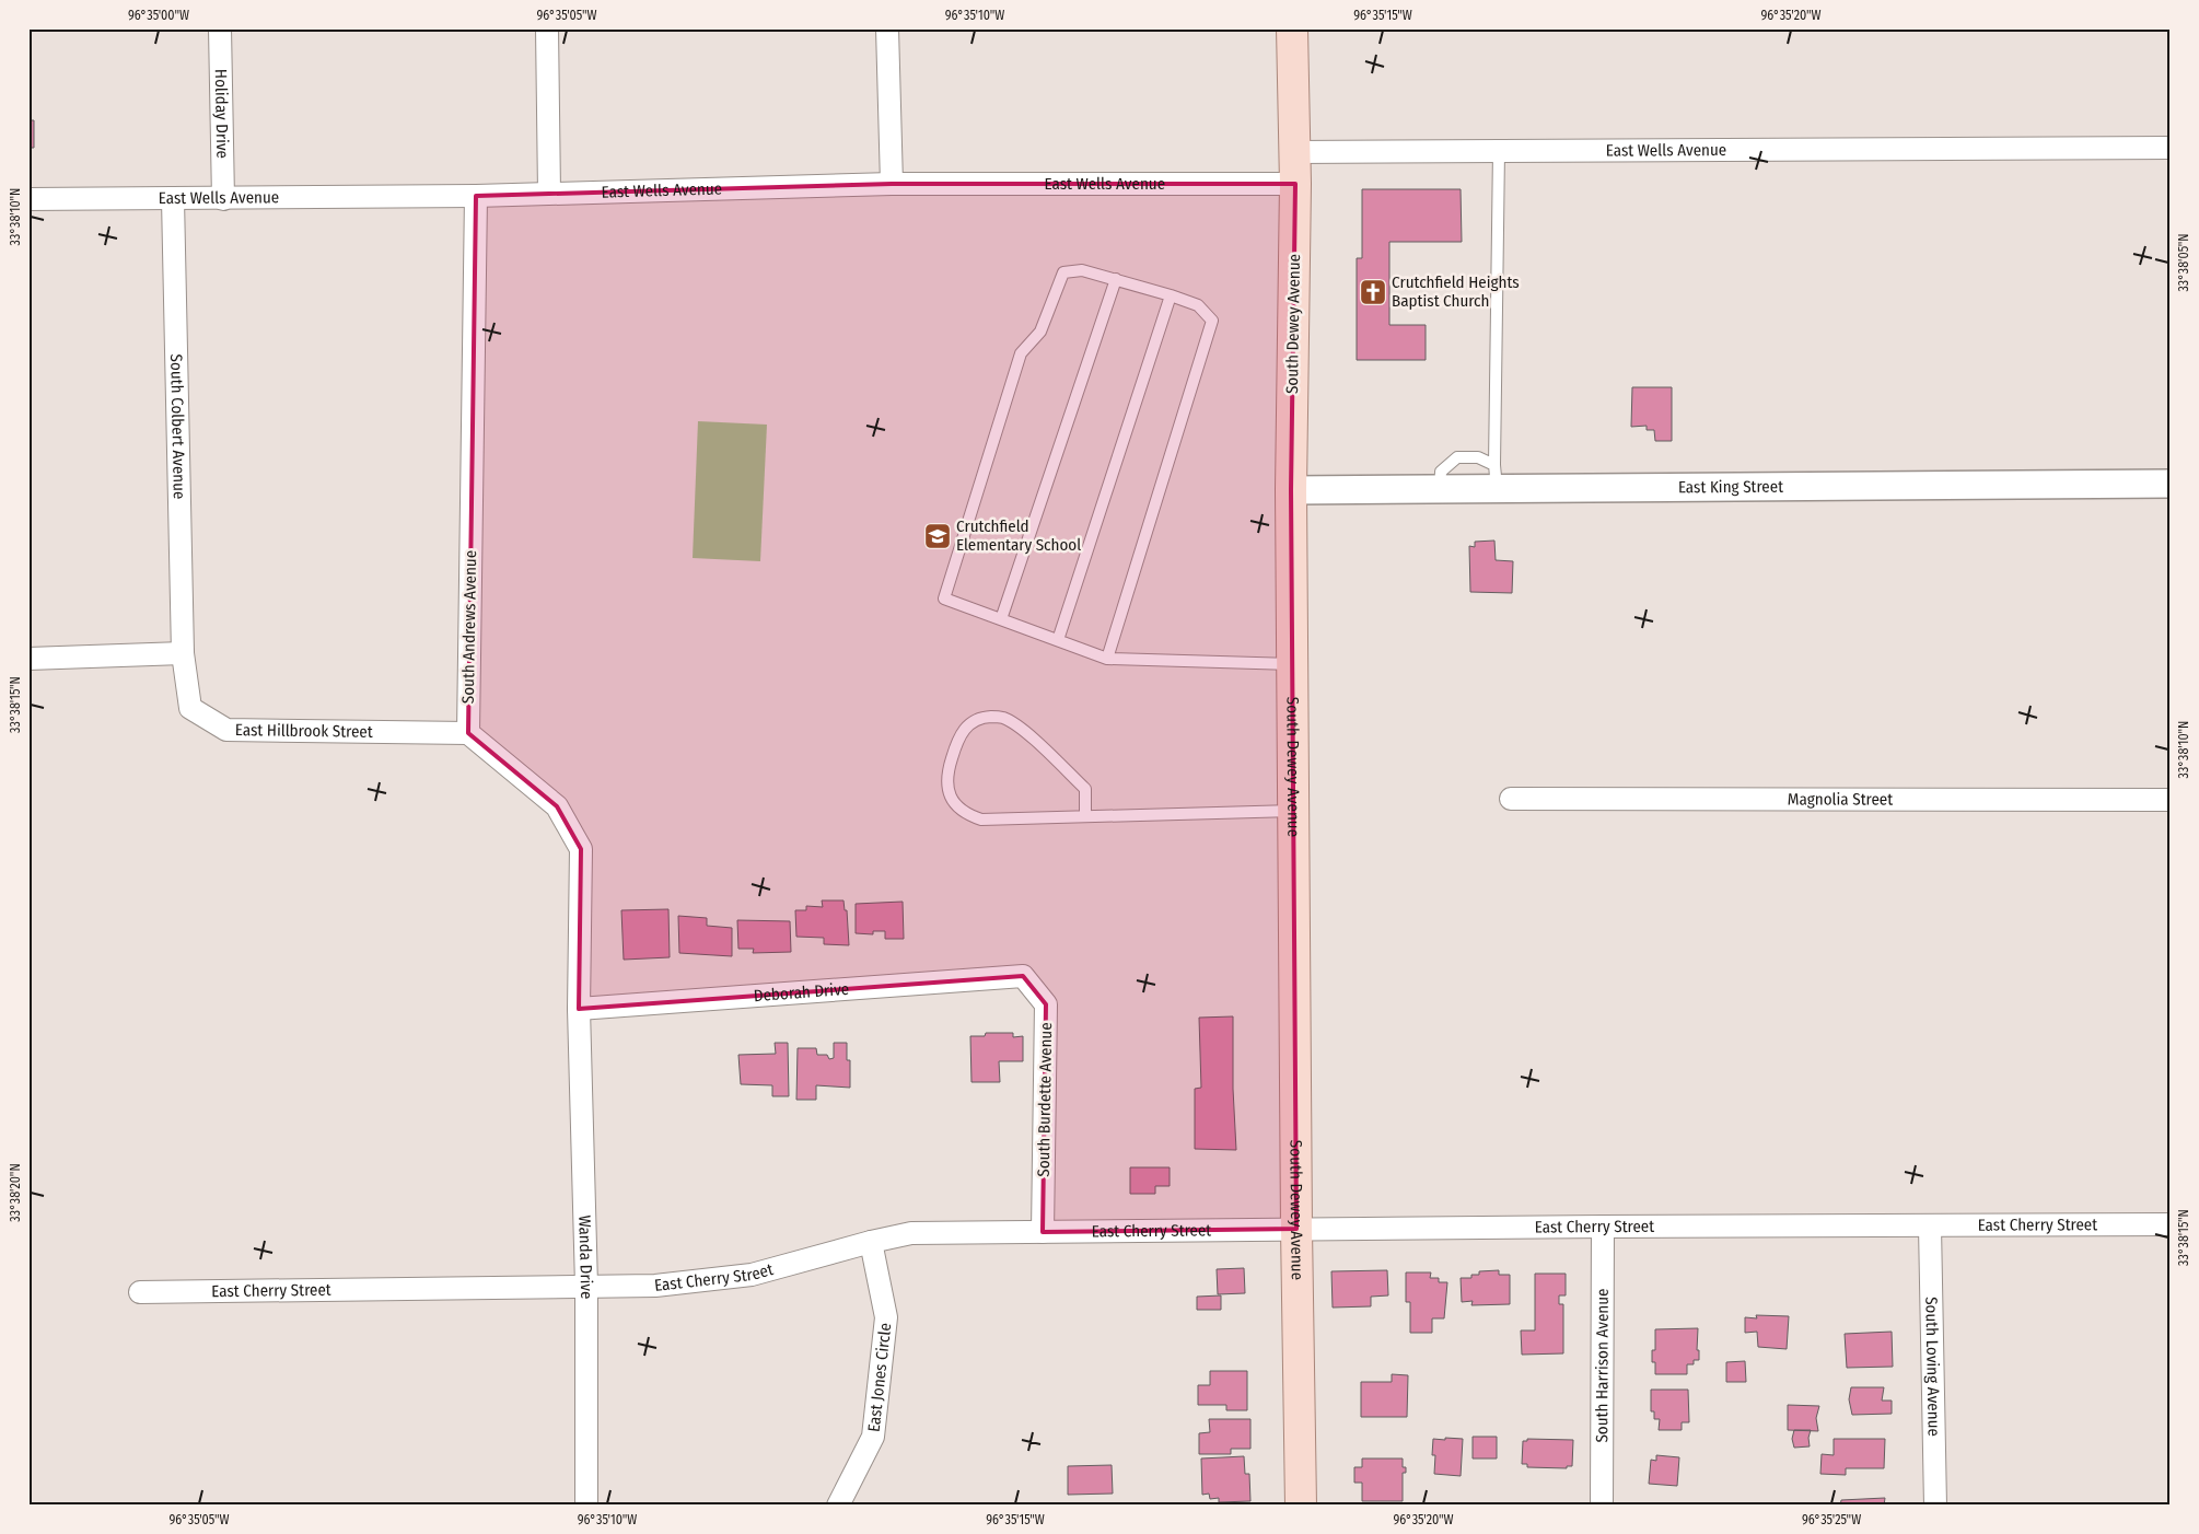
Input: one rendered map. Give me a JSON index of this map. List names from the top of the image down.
{
  "streets": {
    "main road": ["South Dewey Avenue"],
    "street": [
      "Holiday Drive",
      "East Wells Avenue",
      "South Colbert Avenue",
      "East King Street",
      "South Andrews Avenue",
      "East Hillbrook Street",
      "Magnolia Street",
      "Deborah Drive",
      "South Burdette Avenue",
      "East Cherry Street",
      "Wanda Drive",
      "South Harrison Avenue",
      "South Loving Avenue",
      "East Jones Circle"
    ]
  },
  "crossings": [
    ["Holiday Drive", "East Wells Avenue"],
    ["East Wells Avenue", "South Dewey Avenue"],
    ["East Wells Avenue", "South Colbert Avenue"],
    ["East Wells Avenue", "South Andrews Avenue"],
    ["South Dewey Avenue", "East King Street"],
    ["South Dewey Avenue", "East Cherry Street"],
    ["South Colbert Avenue", "East Hillbrook Street"],
    ["South Andrews Avenue", "East Hillbrook Street"],
    ["Deborah Drive", "South Burdette Avenue"],
    ["Deborah Drive", "Wanda Drive"],
    ["South Burdette Avenue", "East Cherry Street"],
    ["East Cherry Street", "Wanda Drive"],
    ["East Cherry Street", "South Harrison Avenue"],
    ["East Cherry Street", "South Loving Avenue"],
    ["East Cherry Street", "East Jones Circle"]
  ],
  "places": {
    "church": ["Crutchfield Heights Baptist Church"],
    "school or university": ["Crutchfield Elementary School"]
  },
  "coordinates": [
    "96°35'00\"W",
    "96°35'05\"W",
    "96°35'10\"W",
    "96°35'15\"W",
    "96°35'20\"W",
    "33°38'10\"N",
    "33°38'05\"N",
    "33°38'15\"N",
    "33°38'20\"N",
    "96°35'25\"W"
  ]
}
